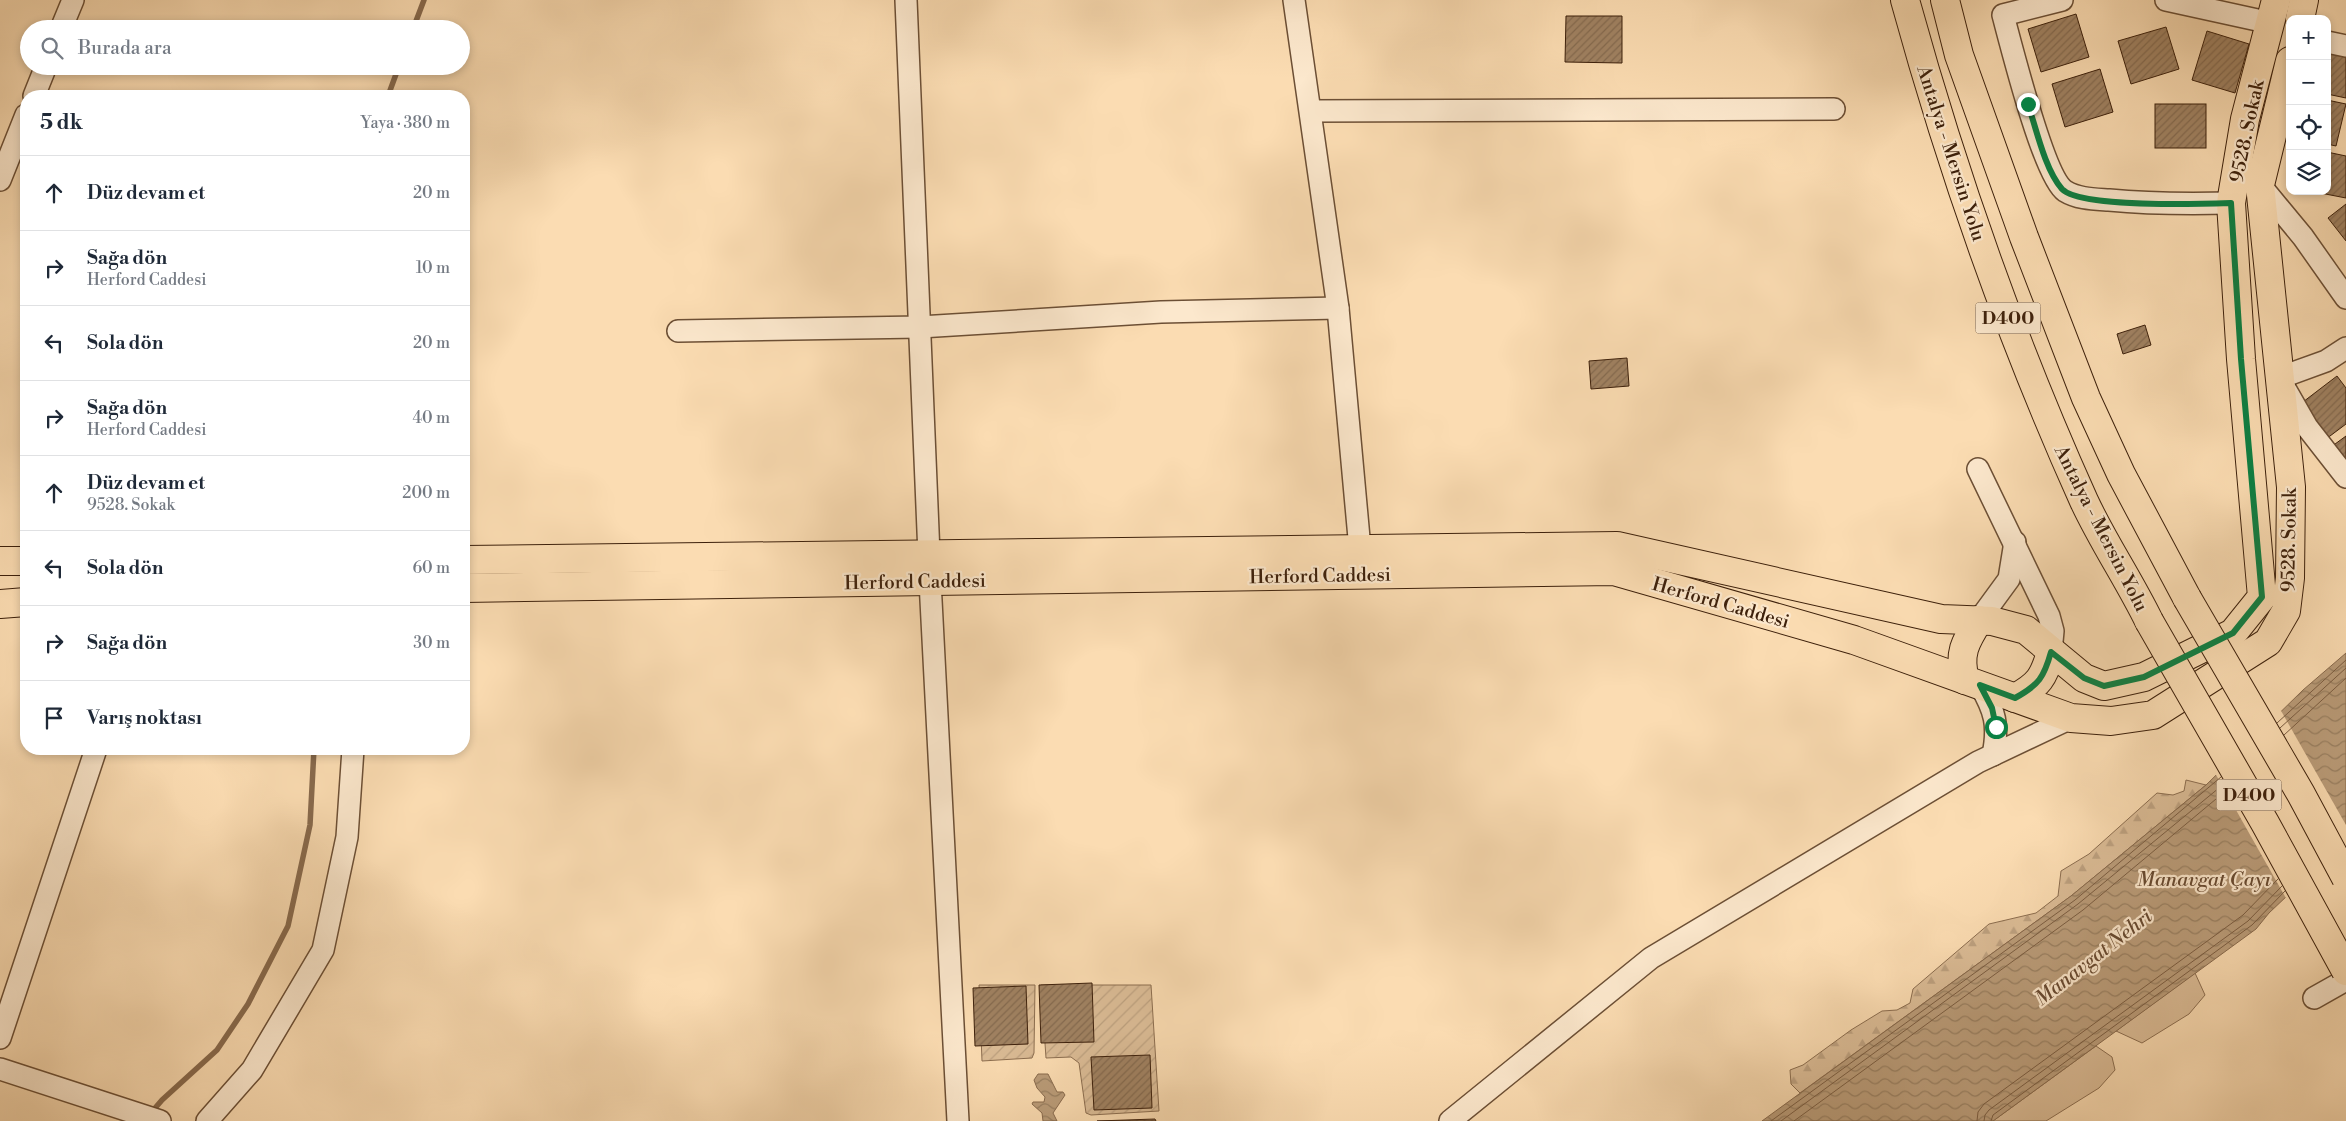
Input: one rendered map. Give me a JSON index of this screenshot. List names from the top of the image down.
{
  "streets": {
    "main road": [
      "9528. Sokak",
      "Antalya - Mersin Yolu",
      "D400",
      "Herford Caddesi"
    ]
  },
  "crossings": [
    ["9528. Sokak", "Herford Caddesi"]
  ],
  "water": ["Manavgat Çayı", "Manavgat Nehri"],
  "page": {
    "map_buttons": ["+", "−"],
    "search": "Burada ara",
    "heading": ["5 dk", "Yaya · 380 m"],
    "list": [
      ["Düz devam et", "20 m"],
      ["Sağa dön", "Herford Caddesi", "10 m"],
      ["Sola dön", "20 m"],
      ["Sağa dön", "Herford Caddesi", "40 m"],
      ["Düz devam et", "9528. Sokak", "200 m"],
      ["Sola dön", "60 m"],
      ["Sağa dön", "30 m"],
      "Varış noktası"
    ]
  }
}
